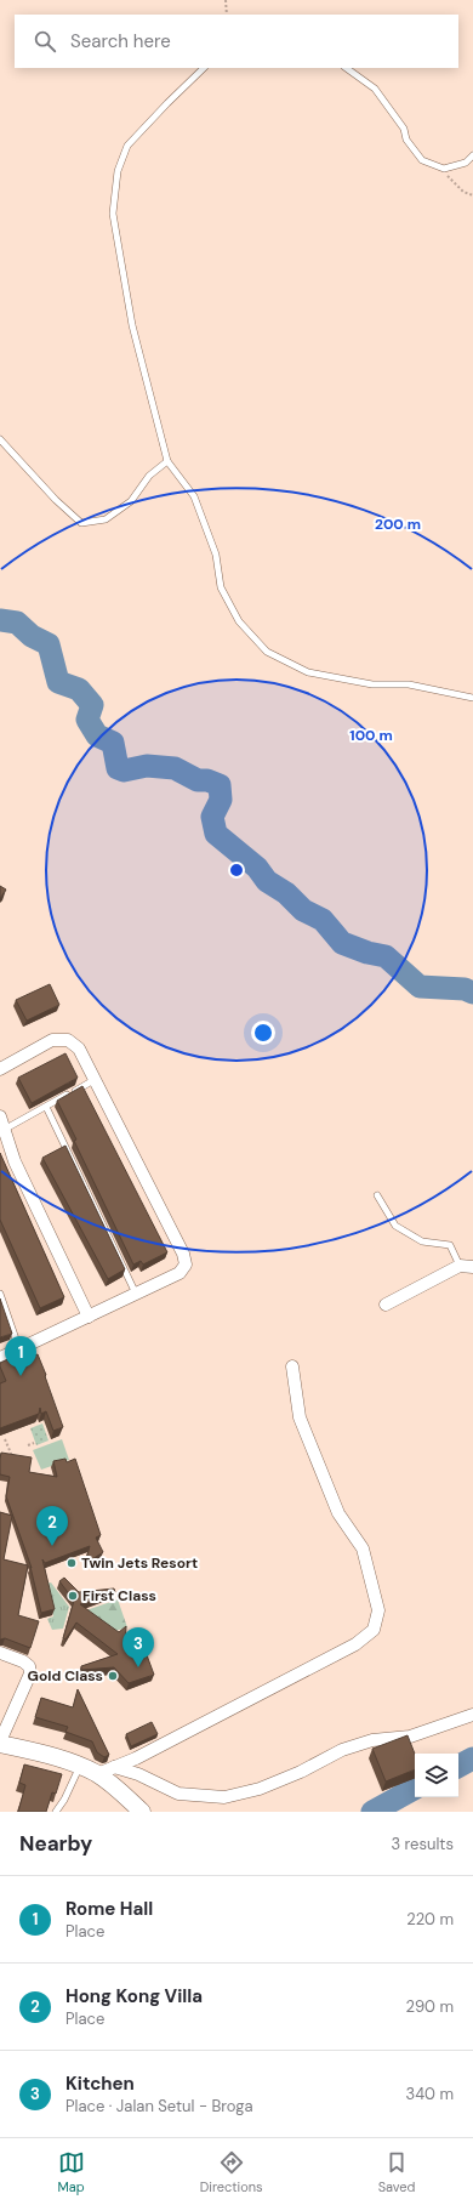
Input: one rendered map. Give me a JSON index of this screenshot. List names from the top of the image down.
{
  "places": ["Twin Jets Resort", "First Class", "Gold Class"],
  "page": {
    "search": "Search here",
    "pins": ["1", "2", "3"],
    "heading": ["Nearby", "3 results"],
    "list": [
      {
        "mark": "1",
        "name": "Rome Hall",
        "note": "Place",
        "value": "220 m"
      },
      {
        "mark": "2",
        "name": "Hong Kong Villa",
        "note": "Place",
        "value": "290 m"
      },
      {
        "mark": "3",
        "name": "Kitchen",
        "note": "Place · Jalan Setul - Broga",
        "value": "340 m"
      }
    ],
    "nav": ["Map", "Directions", "Saved"]
  },
  "rings": ["200 m", "100 m"]
}
